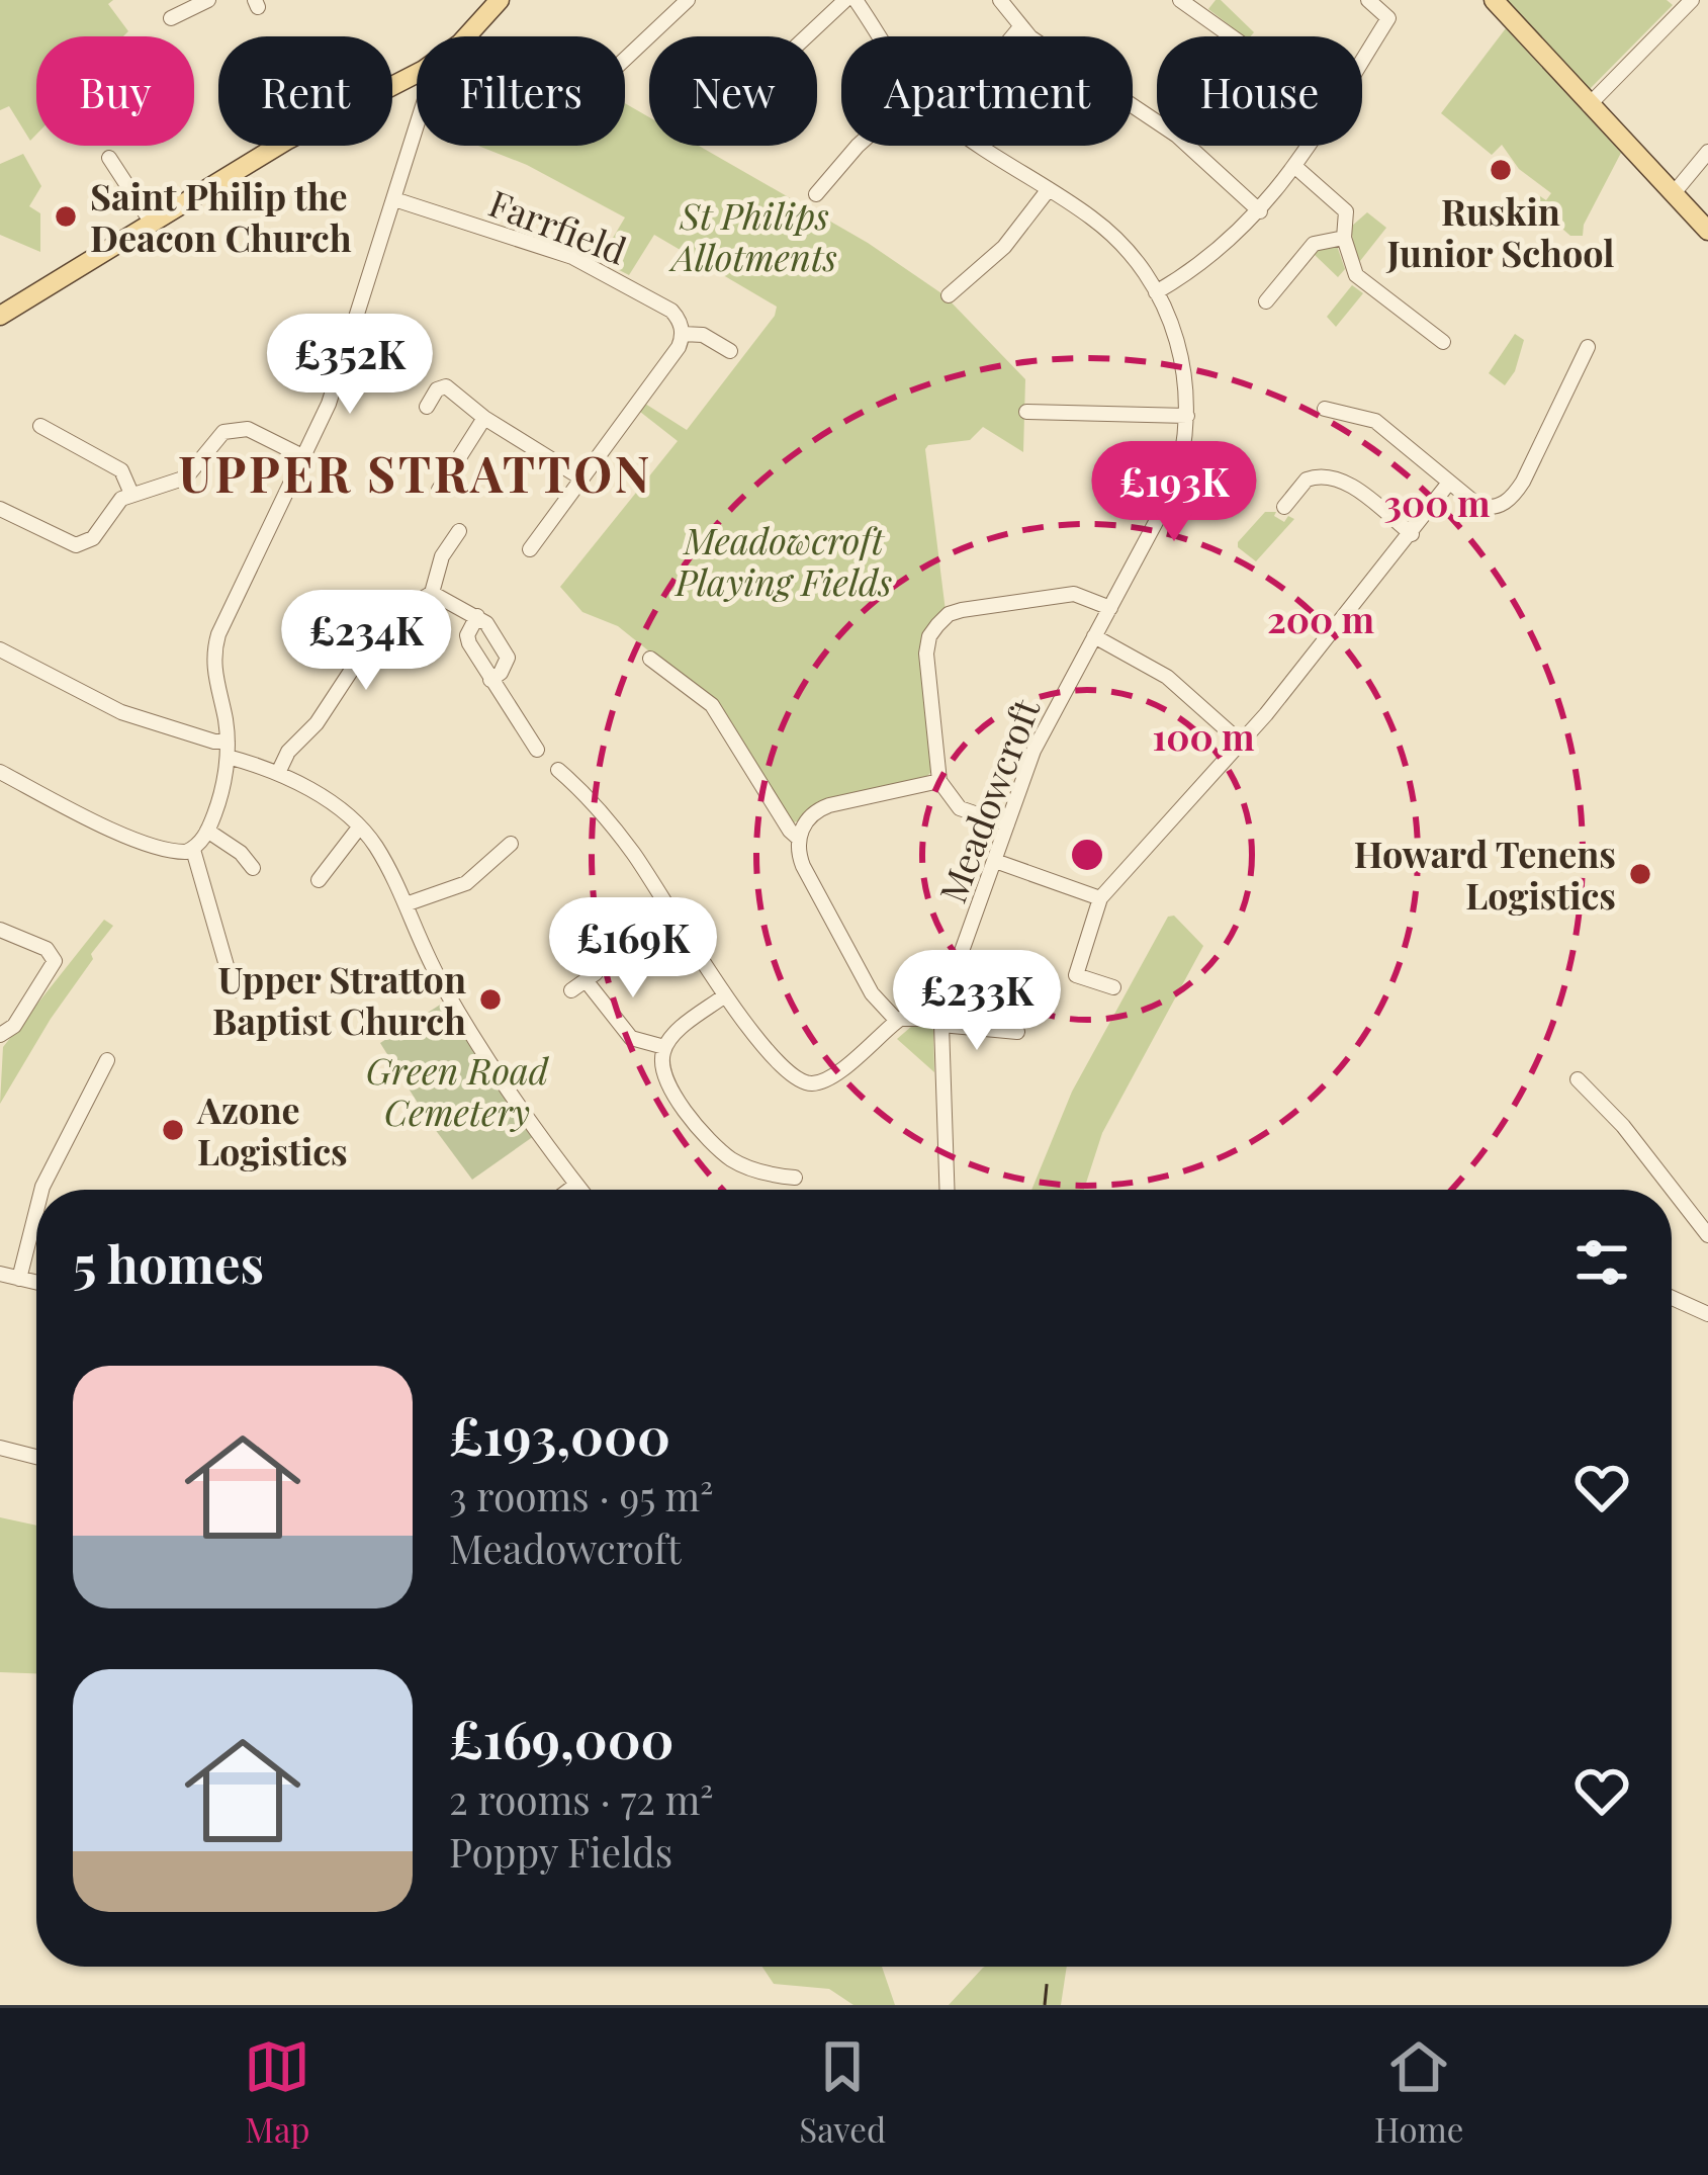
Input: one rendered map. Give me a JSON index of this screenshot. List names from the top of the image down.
{
  "streets": {
    "street": ["Farrfield", "Meadowcroft"]
  },
  "districts": ["UPPER STRATTON"],
  "parks": ["St Philips Allotments", "Meadowcroft Playing Fields", "Green Road Cemetery"],
  "places": [
    "Ruskin Junior School",
    "Saint Philip the Deacon Church",
    "Howard Tenens Logistics",
    "Upper Stratton Baptist Church",
    "Azone Logistics"
  ],
  "page": {
    "chip": [
      "Buy",
      "Rent",
      "Filters",
      "New",
      "Apartment",
      "House"
    ],
    "price": [
      "£352K",
      "£193K",
      "£234K",
      "£169K",
      "£233K"
    ],
    "heading": "5 homes",
    "list": [
      {
        "name": "£193,000",
        "note": "3 rooms · 95 m² · Meadowcroft"
      },
      {
        "name": "£169,000",
        "note": "2 rooms · 72 m² · Poppy Fields"
      }
    ],
    "tabs": ["Map", "Saved", "Home"]
  },
  "rings": ["300 m", "200 m", "100 m"]
}
